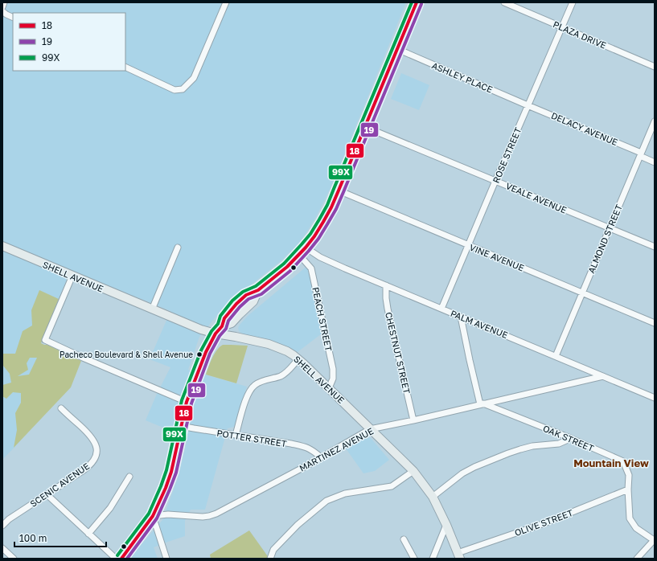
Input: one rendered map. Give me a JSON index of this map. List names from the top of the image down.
{
  "streets": {
    "main road": ["SHELL AVENUE"],
    "street": [
      "PLAZA DRIVE",
      "ASHLEY PLACE",
      "DELACY AVENUE",
      "ROSE STREET",
      "VEALE AVENUE",
      "ALMOND STREET",
      "VINE AVENUE",
      "PEACH STREET",
      "PALM AVENUE",
      "CHESTNUT STREET",
      "POTTER STREET",
      "OAK STREET",
      "MARTINEZ AVENUE",
      "SCENIC AVENUE",
      "OLIVE STREET"
    ]
  },
  "crossings": [
    ["PLAZA DRIVE", "ROSE STREET"],
    ["ASHLEY PLACE", "DELACY AVENUE"],
    ["ASHLEY PLACE", "ROSE STREET"],
    ["DELACY AVENUE", "ROSE STREET"],
    ["DELACY AVENUE", "ALMOND STREET"],
    ["ROSE STREET", "VEALE AVENUE"],
    ["ROSE STREET", "VINE AVENUE"],
    ["ROSE STREET", "PALM AVENUE"],
    ["VEALE AVENUE", "ALMOND STREET"],
    ["ALMOND STREET", "VINE AVENUE"],
    ["ALMOND STREET", "PALM AVENUE"],
    ["SHELL AVENUE", "PEACH STREET"],
    ["SHELL AVENUE", "MARTINEZ AVENUE"],
    ["SHELL AVENUE", "OLIVE STREET"],
    ["PALM AVENUE", "CHESTNUT STREET"],
    ["PALM AVENUE", "MARTINEZ AVENUE"],
    ["CHESTNUT STREET", "MARTINEZ AVENUE"],
    ["POTTER STREET", "MARTINEZ AVENUE"],
    ["OAK STREET", "MARTINEZ AVENUE"],
    ["OAK STREET", "OLIVE STREET"]
  ],
  "districts": ["Mountain View"],
  "places": ["Pacheco Boulevard & Shell Avenue"],
  "lines": ["transit line 18", "transit line 99X", "transit line 19"],
  "legend": ["18", "19", "99X"],
  "scale_bar": "100 m"
}
